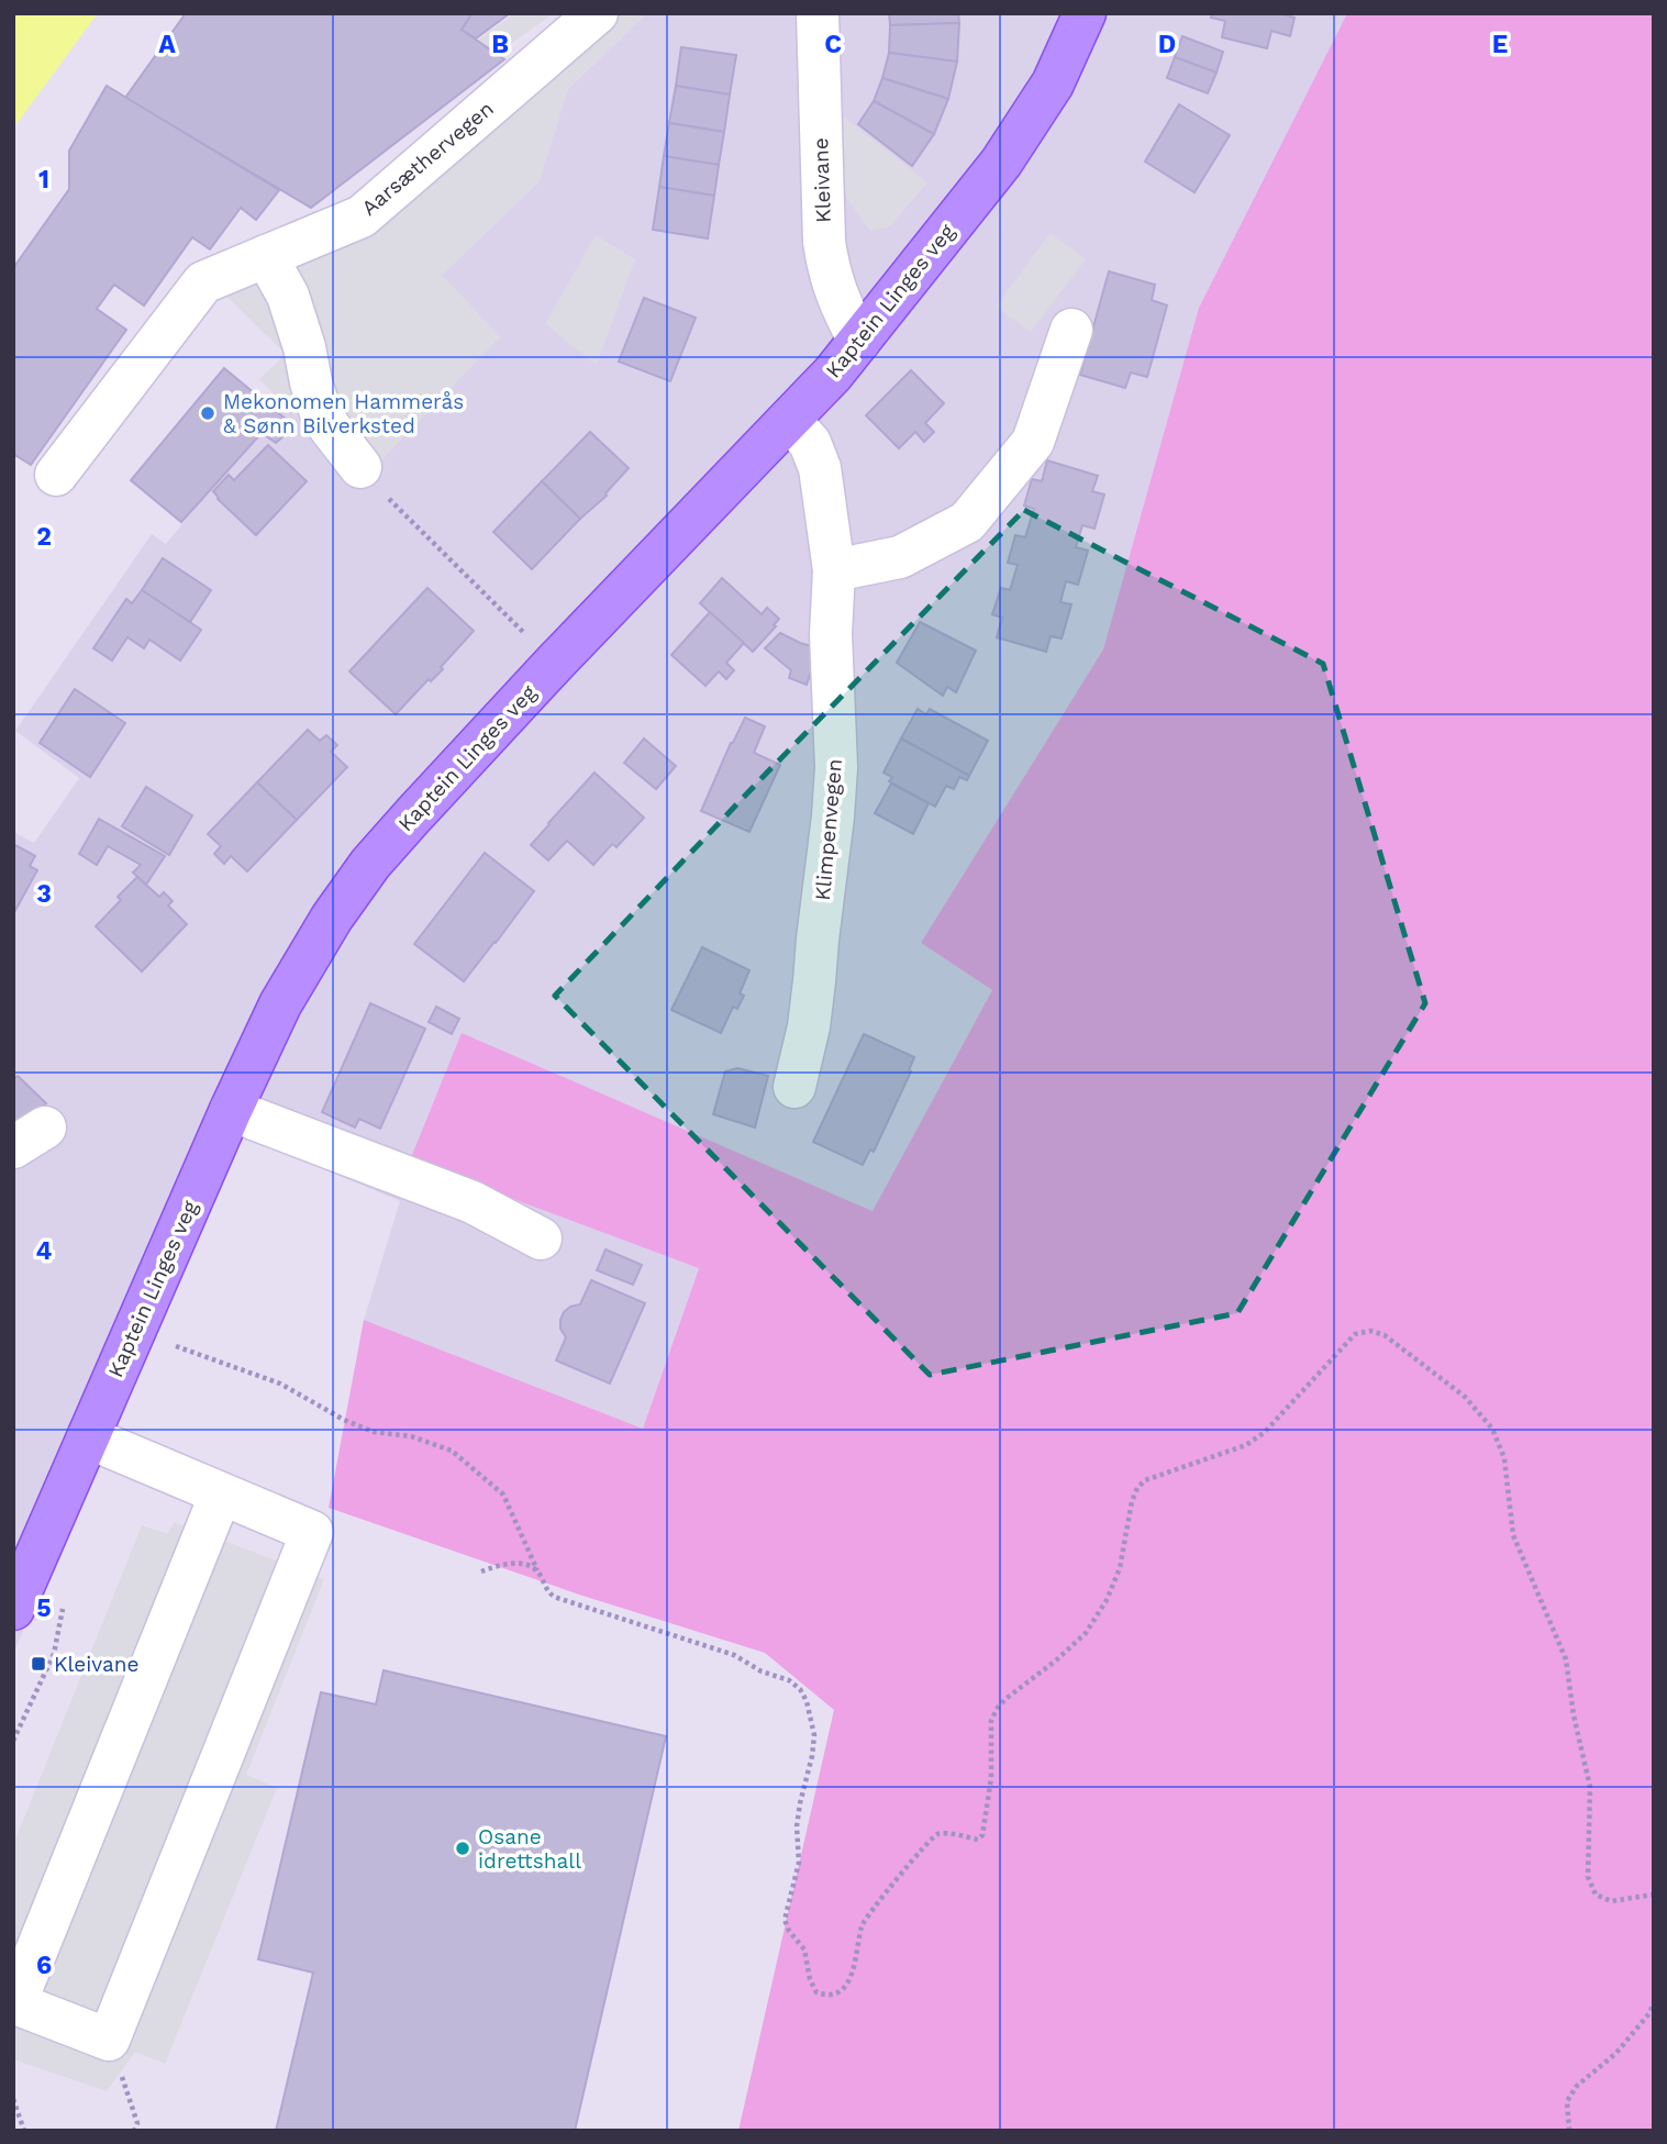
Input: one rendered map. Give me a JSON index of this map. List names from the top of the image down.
{
  "streets": {
    "main road": ["Kaptein Linges veg"],
    "street": ["Aarsæthervegen", "Kleivane", "Klimpenvegen"]
  },
  "crossings": [
    ["Kleivane", "Kaptein Linges veg"],
    ["Kaptein Linges veg", "Klimpenvegen"]
  ],
  "places": {
    "other": ["Mekonomen Hammerås & Sønn Bilverksted", "Osane idrettshall"],
    "transit": ["Kleivane"]
  },
  "grid": {
    "columns": [
      "A",
      "B",
      "C",
      "D",
      "E"
    ],
    "rows": [
      "1",
      "2",
      "3",
      "4",
      "5",
      "6"
    ]
  }
}
